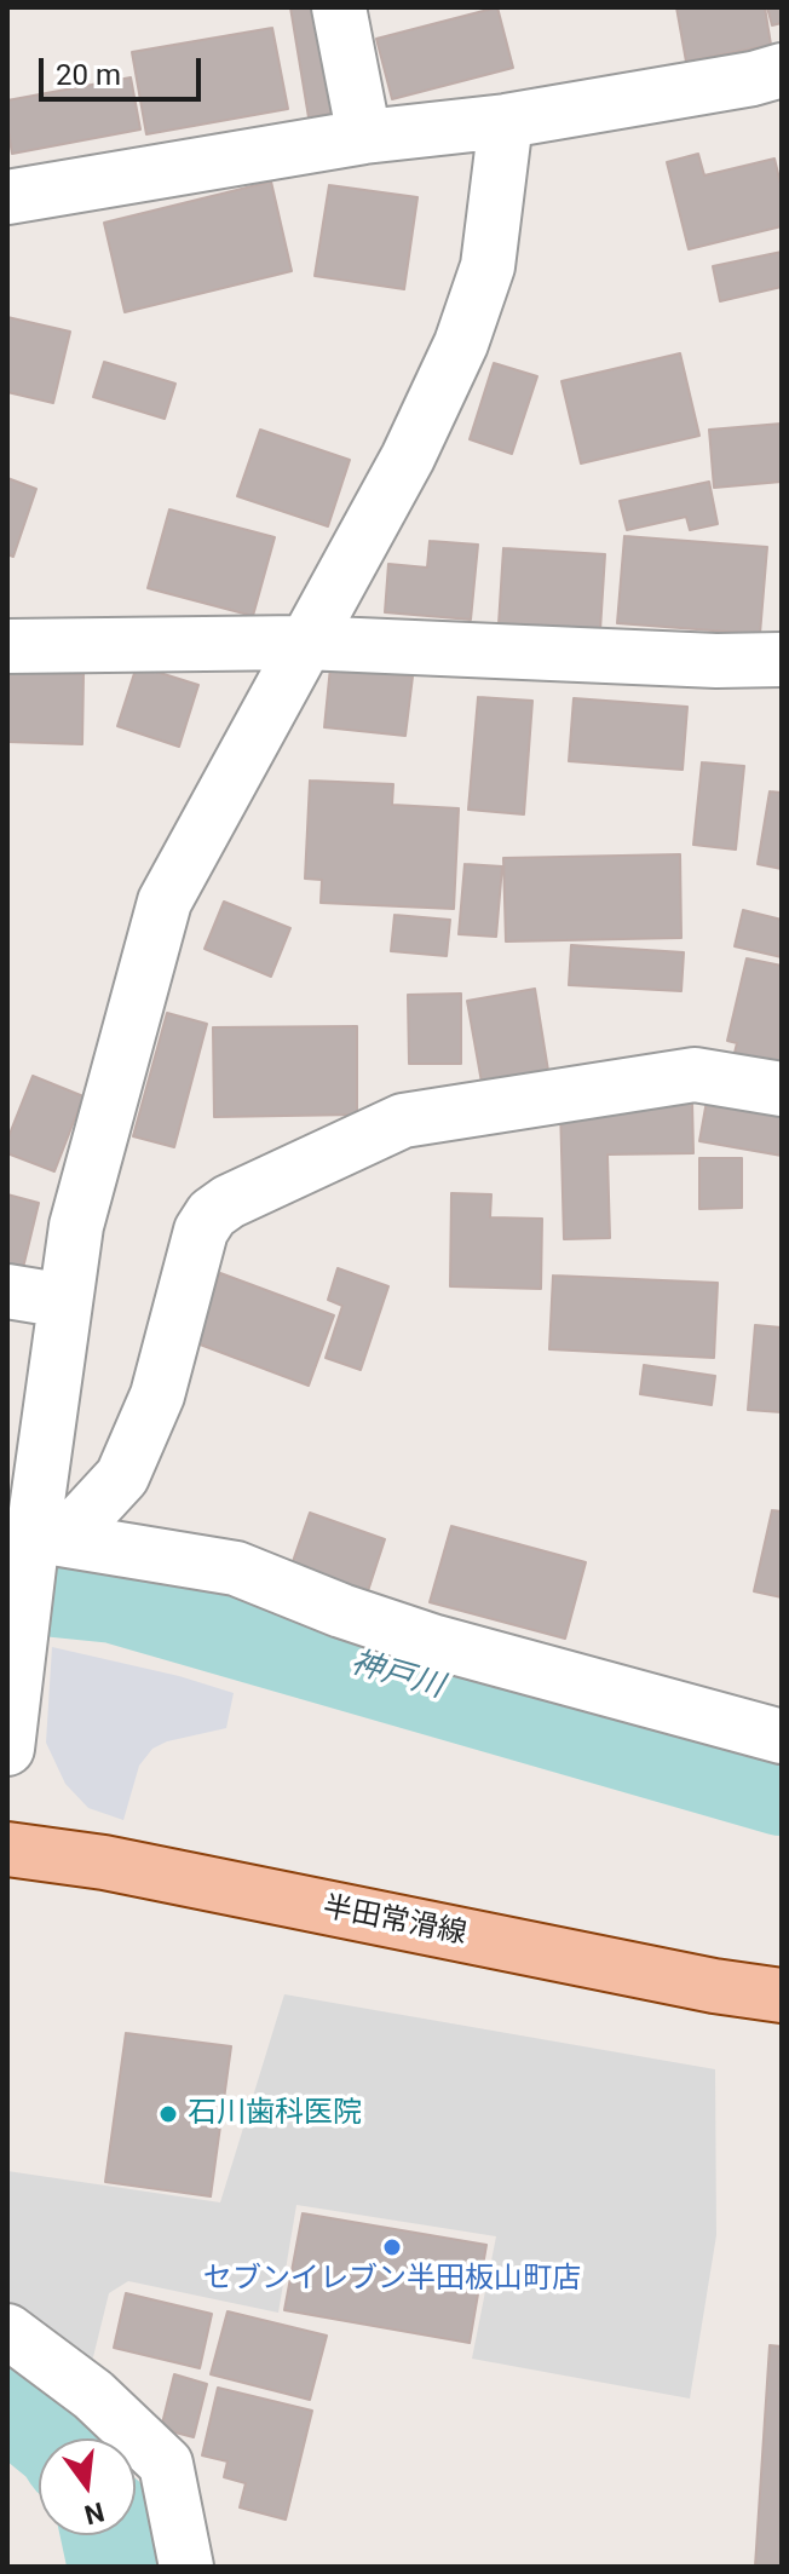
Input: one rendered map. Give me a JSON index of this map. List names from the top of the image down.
{
  "streets": {
    "main road": ["半田常滑線"]
  },
  "water": ["神戸川"],
  "places": ["石川歯科医院", "セブンイレブン半田板山町店"],
  "scale_bar": "20 m",
  "north": "bottom"
}
